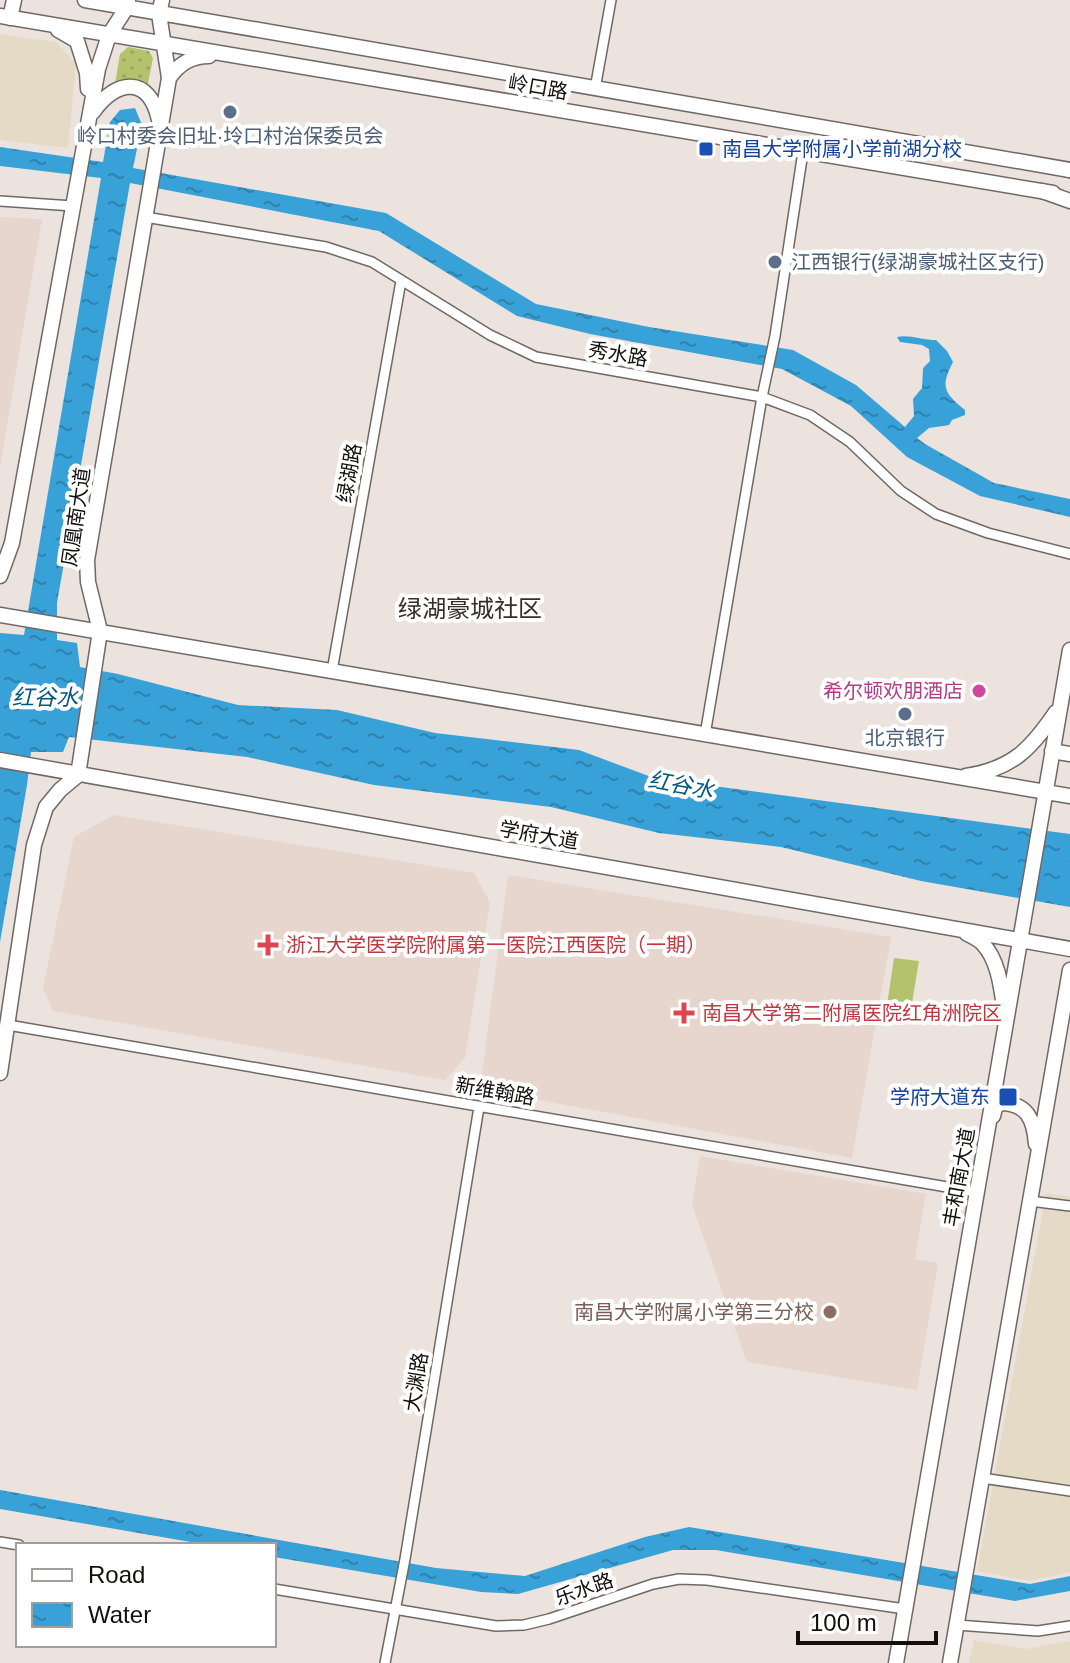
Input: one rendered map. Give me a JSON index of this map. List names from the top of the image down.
{
  "streets": {
    "main road": [
      "岭口路",
      "凤凰南大道",
      "学府大道",
      "丰和南大道"
    ],
    "street": [
      "秀水路",
      "绿湖路",
      "新维翰路",
      "大渊路",
      "乐水路"
    ]
  },
  "crossings": [
    ["秀水路", "绿湖路"],
    ["秀水路", "凤凰南大道"],
    ["凤凰南大道", "学府大道"],
    ["学府大道", "丰和南大道"],
    ["新维翰路", "丰和南大道"],
    ["新维翰路", "大渊路"],
    ["丰和南大道", "乐水路"],
    ["大渊路", "乐水路"]
  ],
  "districts": ["绿湖豪城社区"],
  "water": ["红谷水"],
  "places": {
    "other": [
      "岭口村委会旧址·坽口村治保委员会",
      "江西银行(绿湖豪城社区支行)",
      "希尔顿欢朋酒店",
      "北京银行",
      "南昌大学附属小学第三分校"
    ],
    "transit": ["南昌大学附属小学前湖分校", "学府大道东"],
    "health": ["浙江大学医学院附属第一医院江西医院（一期）", "南昌大学第二附属医院红角洲院区"]
  },
  "legend": ["Road", "Water"],
  "scale_bar": "100 m"
}
